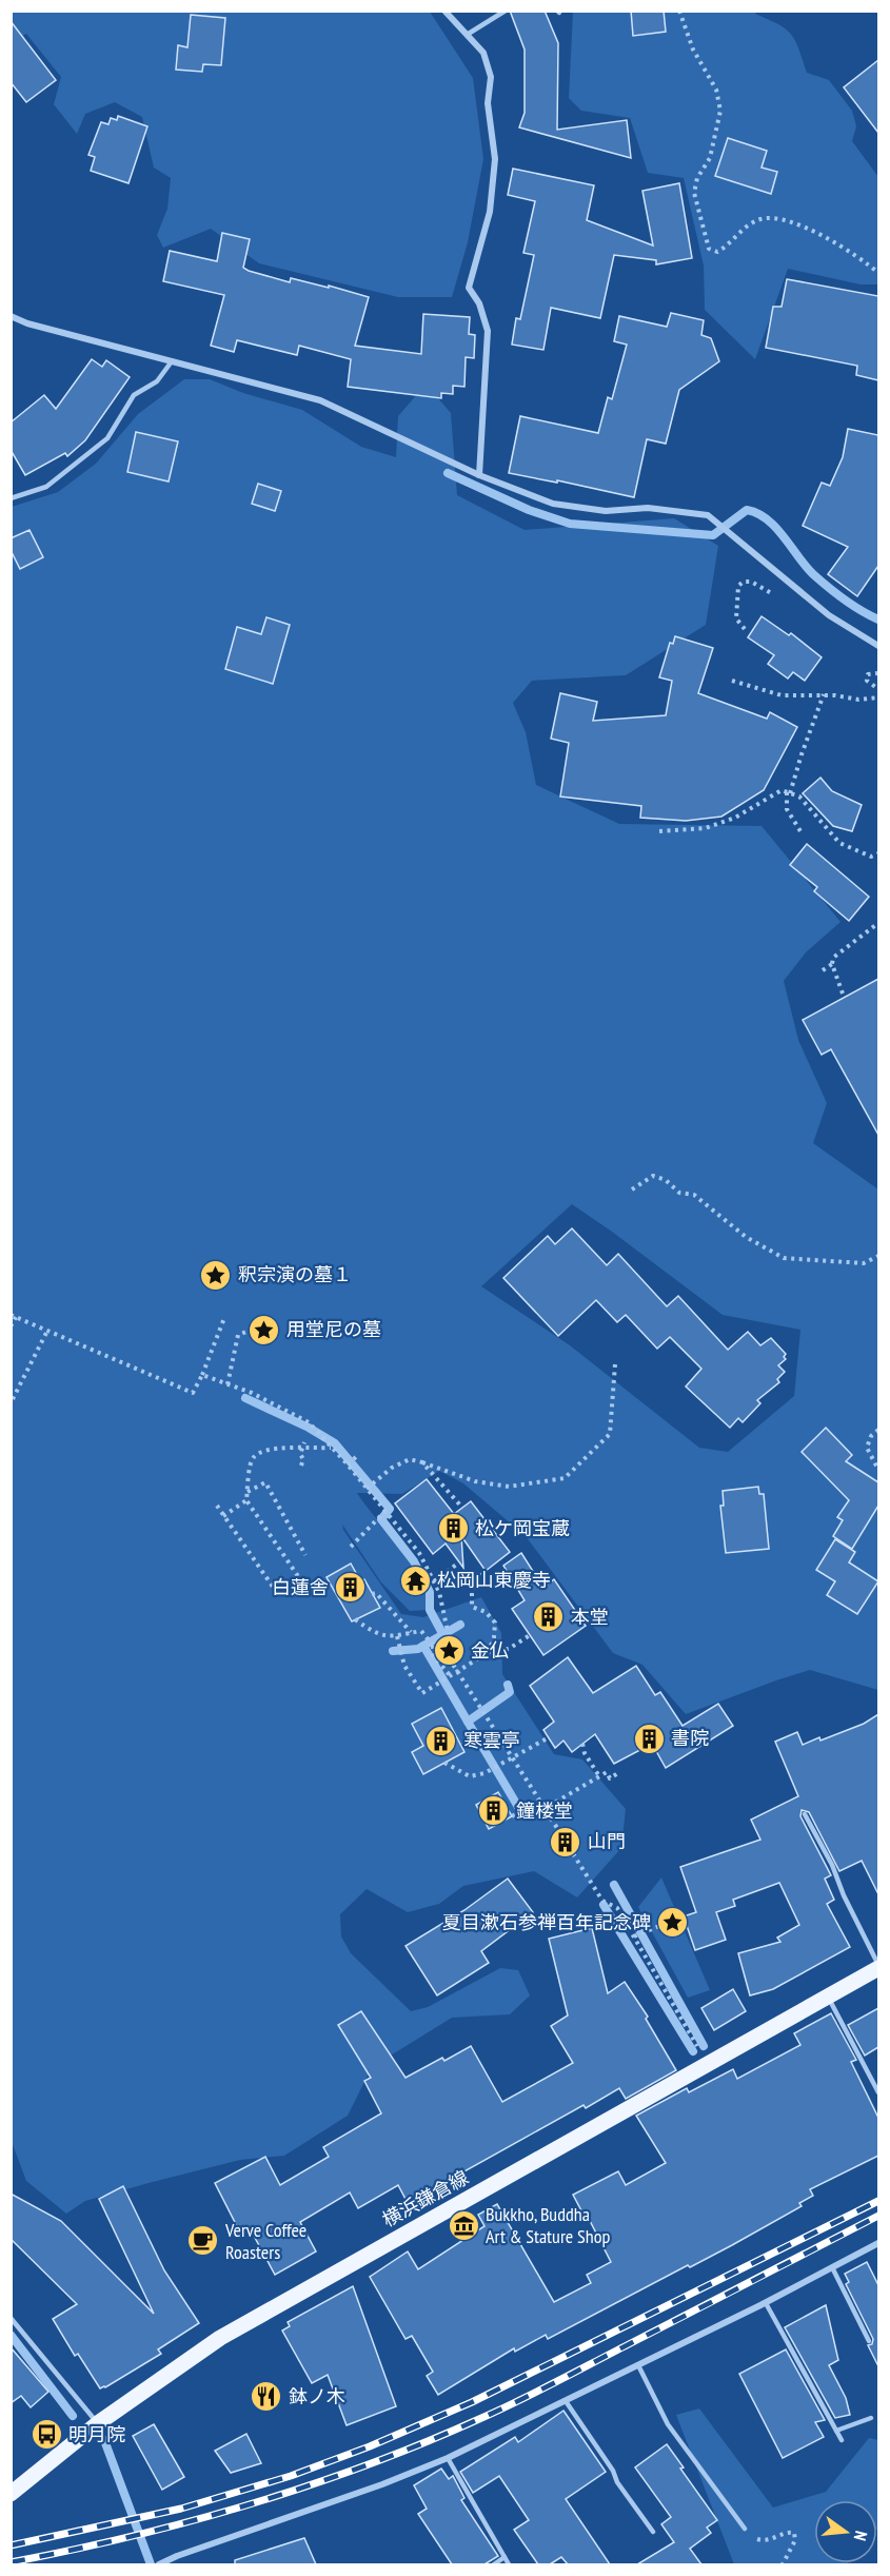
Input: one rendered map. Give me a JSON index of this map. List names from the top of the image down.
{
  "streets": {
    "main road": ["横浜鎌倉線"]
  },
  "places": {
    "place": [
      "釈宗演の墓１",
      "用堂尼の墓",
      "金仏",
      "夏目漱石参禅百年記念碑"
    ],
    "building": [
      "松ケ岡宝蔵",
      "白蓮舎",
      "本堂",
      "書院",
      "寒雲亭",
      "鐘楼堂",
      "山門"
    ],
    "temple": ["松岡山東慶寺"],
    "museum": ["Bukkho, Buddha Art & Stature Shop"],
    "cafe": ["Verve Coffee Roasters"],
    "restaurant": ["鉢ノ木"],
    "bus stop": ["明月院"]
  },
  "north": "right"
}
